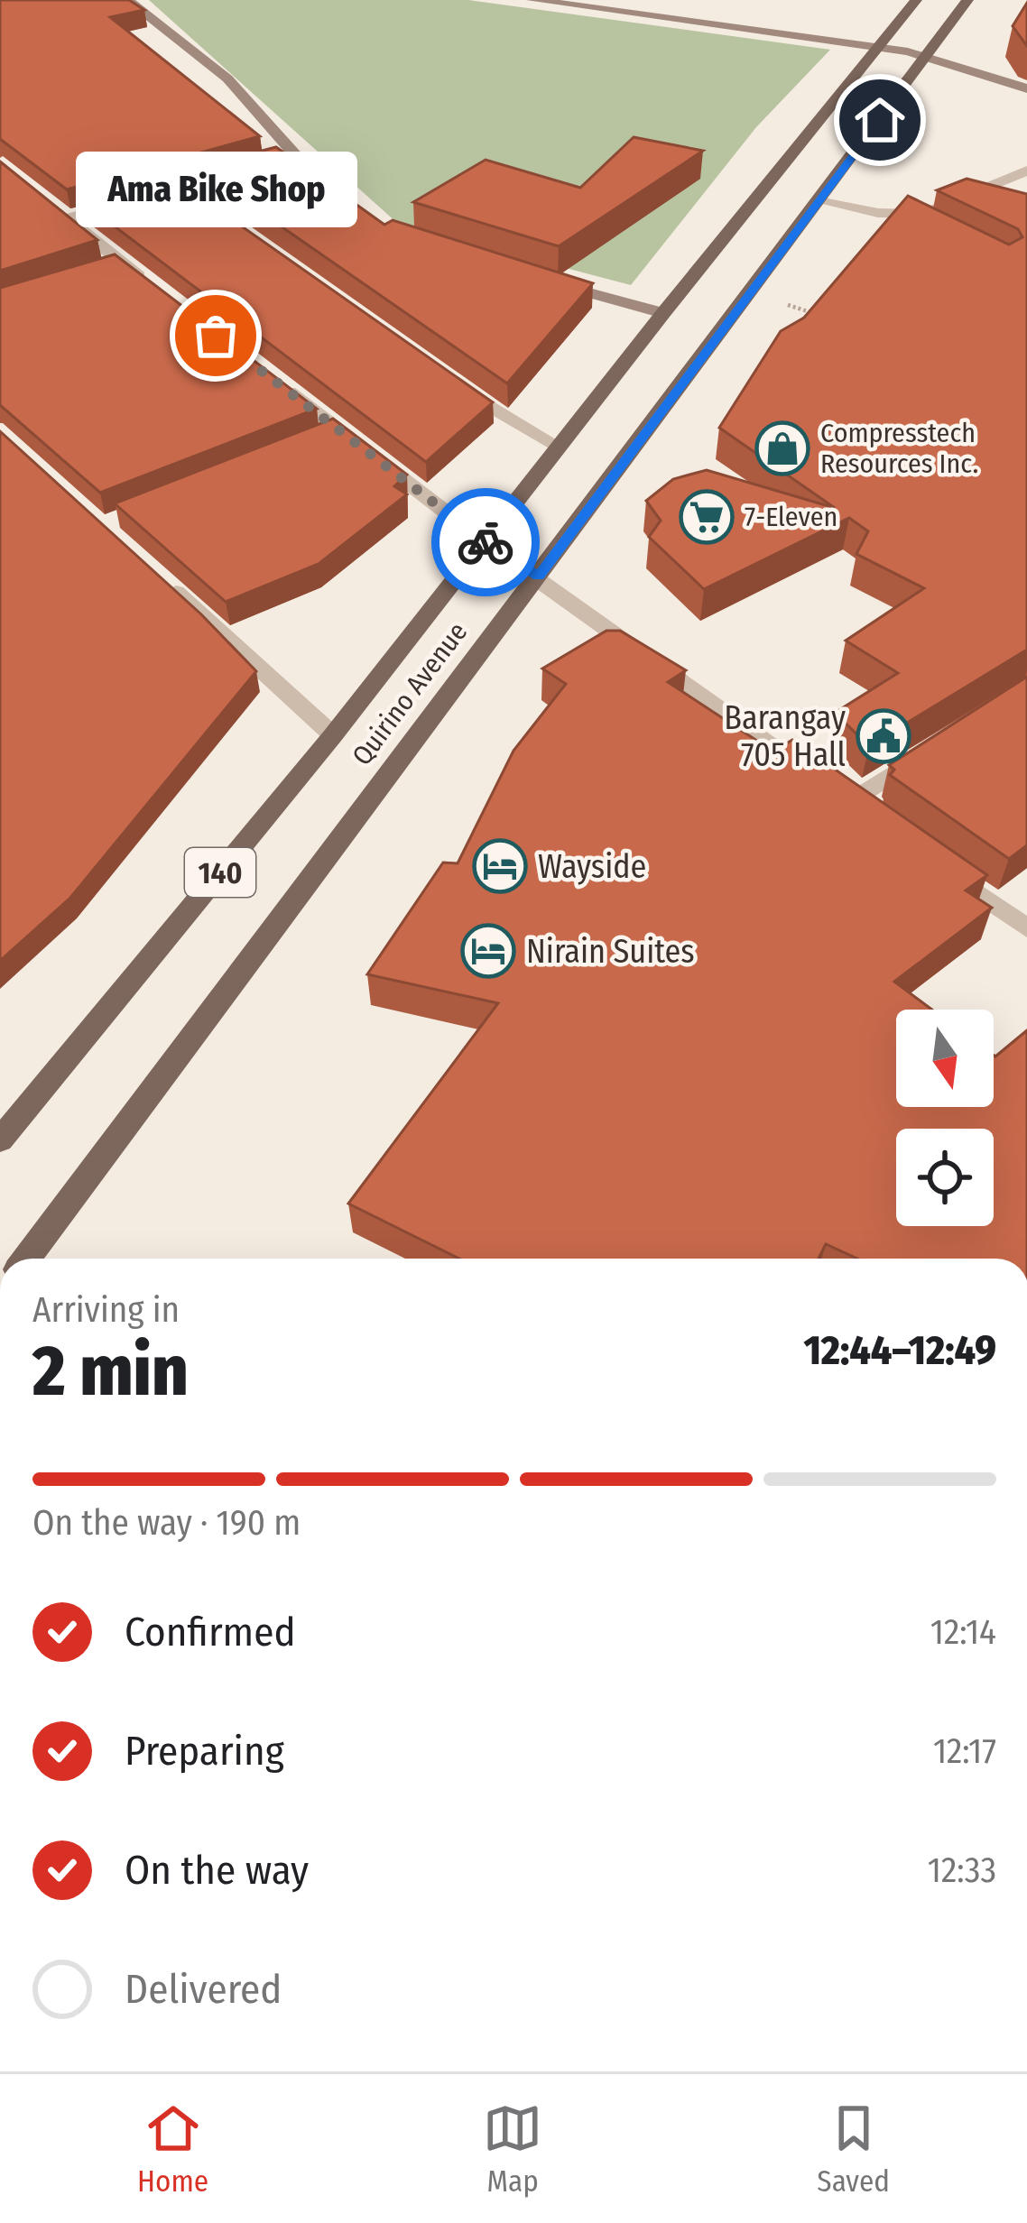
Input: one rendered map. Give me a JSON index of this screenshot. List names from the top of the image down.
{
  "streets": {
    "main road": ["Quirino Avenue", "140"]
  },
  "places": {
    "other": ["Ama Bike Shop"],
    "shop": ["Compresstech Resources Inc."],
    "supermarket": ["7-Eleven"],
    "public building": ["Barangay 705 Hall"],
    "hotel": ["Wayside", "Nirain Suites"]
  },
  "north": "bottom",
  "page": {
    "bubble": "Ama Bike Shop",
    "heading": ["2 min", "Arriving in", "12:44–12:49"],
    "bar": "On the way · 190 m",
    "list": [
      ["Confirmed", "12:14"],
      ["Preparing", "12:17"],
      ["On the way", "12:33"],
      "Delivered"
    ],
    "tabs": ["Home", "Map", "Saved"]
  }
}
